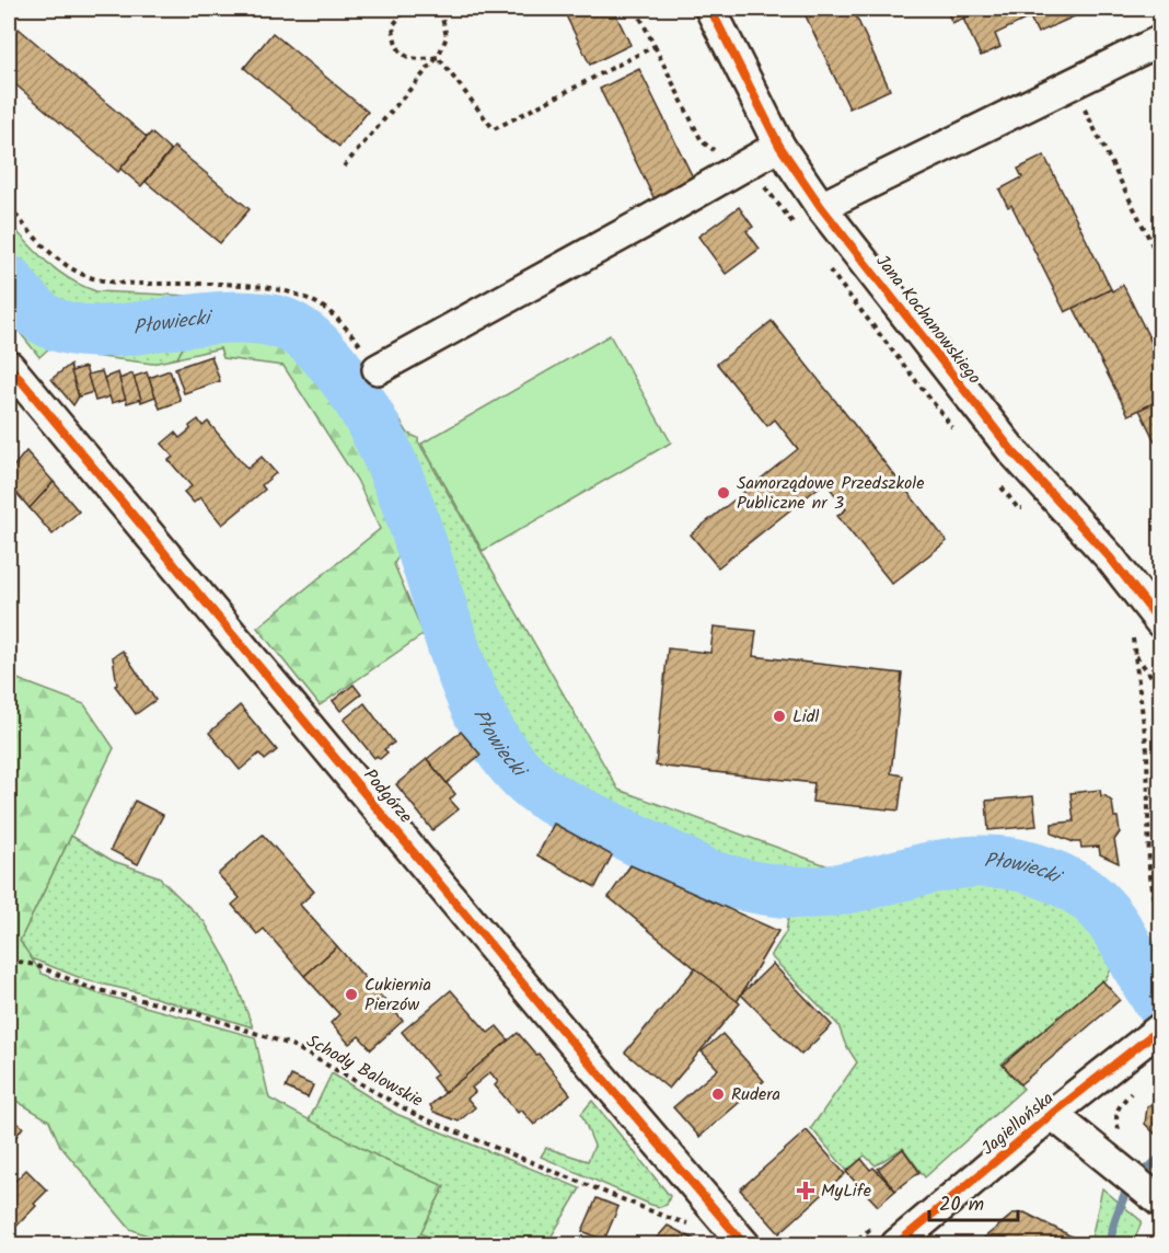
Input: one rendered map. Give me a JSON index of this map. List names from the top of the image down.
{
  "streets": {
    "street": ["Jana Kochanowskiego", "Podgórze", "Jagiellońska"],
    "path": ["Schody Balowskie"]
  },
  "water": ["Płowiecki"],
  "places": {
    "other": [
      "Samorządowe Przedszkole Publiczne nr 3",
      "Lidl",
      "Cukiernia Pierzów",
      "Rudera"
    ],
    "health": ["MyLife"]
  },
  "scale_bar": "20 m"
}
